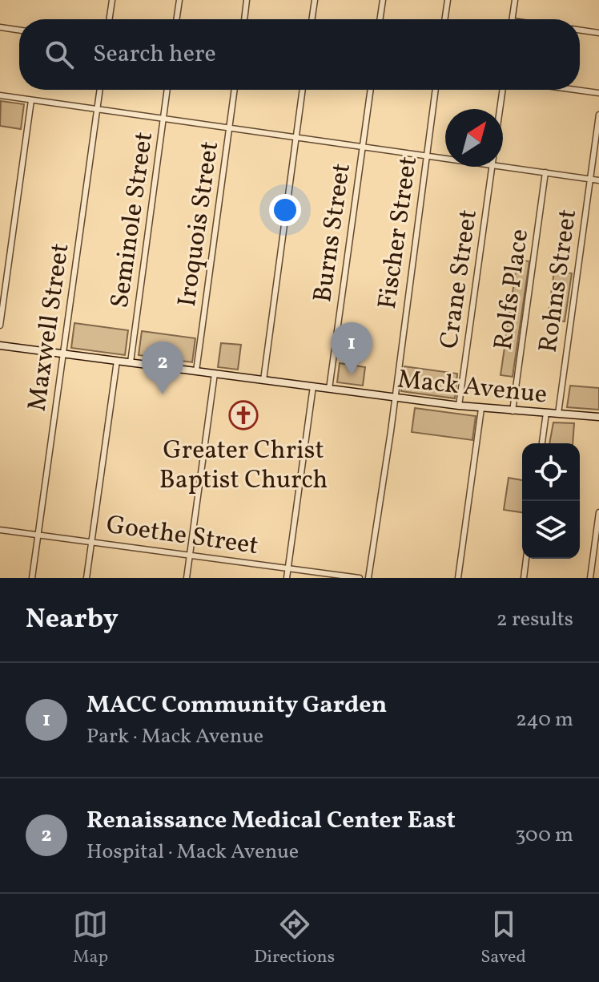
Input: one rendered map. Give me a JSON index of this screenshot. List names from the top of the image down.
{
  "streets": {
    "main road": ["Mack Avenue"],
    "street": [
      "Seminole Street",
      "Iroquois Street",
      "Burns Street",
      "Fischer Street",
      "Crane Street",
      "Rohns Street",
      "Rolfs Place",
      "Maxwell Street",
      "Goethe Street"
    ]
  },
  "crossings": [
    ["Seminole Street", "Mack Avenue"],
    ["Iroquois Street", "Mack Avenue"],
    ["Burns Street", "Mack Avenue"],
    ["Fischer Street", "Mack Avenue"],
    ["Crane Street", "Mack Avenue"],
    ["Rohns Street", "Mack Avenue"],
    ["Rolfs Place", "Mack Avenue"],
    ["Maxwell Street", "Mack Avenue"],
    ["Maxwell Street", "Goethe Street"]
  ],
  "places": {
    "church": ["Greater Christ Baptist Church"]
  },
  "north": "top right",
  "page": {
    "search": "Search here",
    "pins": ["1", "2"],
    "heading": ["Nearby", "2 results"],
    "list": [
      {
        "mark": "1",
        "name": "MACC Community Garden",
        "note": "Park · Mack Avenue",
        "value": "240 m"
      },
      {
        "mark": "2",
        "name": "Renaissance Medical Center East",
        "note": "Hospital · Mack Avenue",
        "value": "300 m"
      }
    ],
    "nav": ["Map", "Directions", "Saved"]
  }
}
